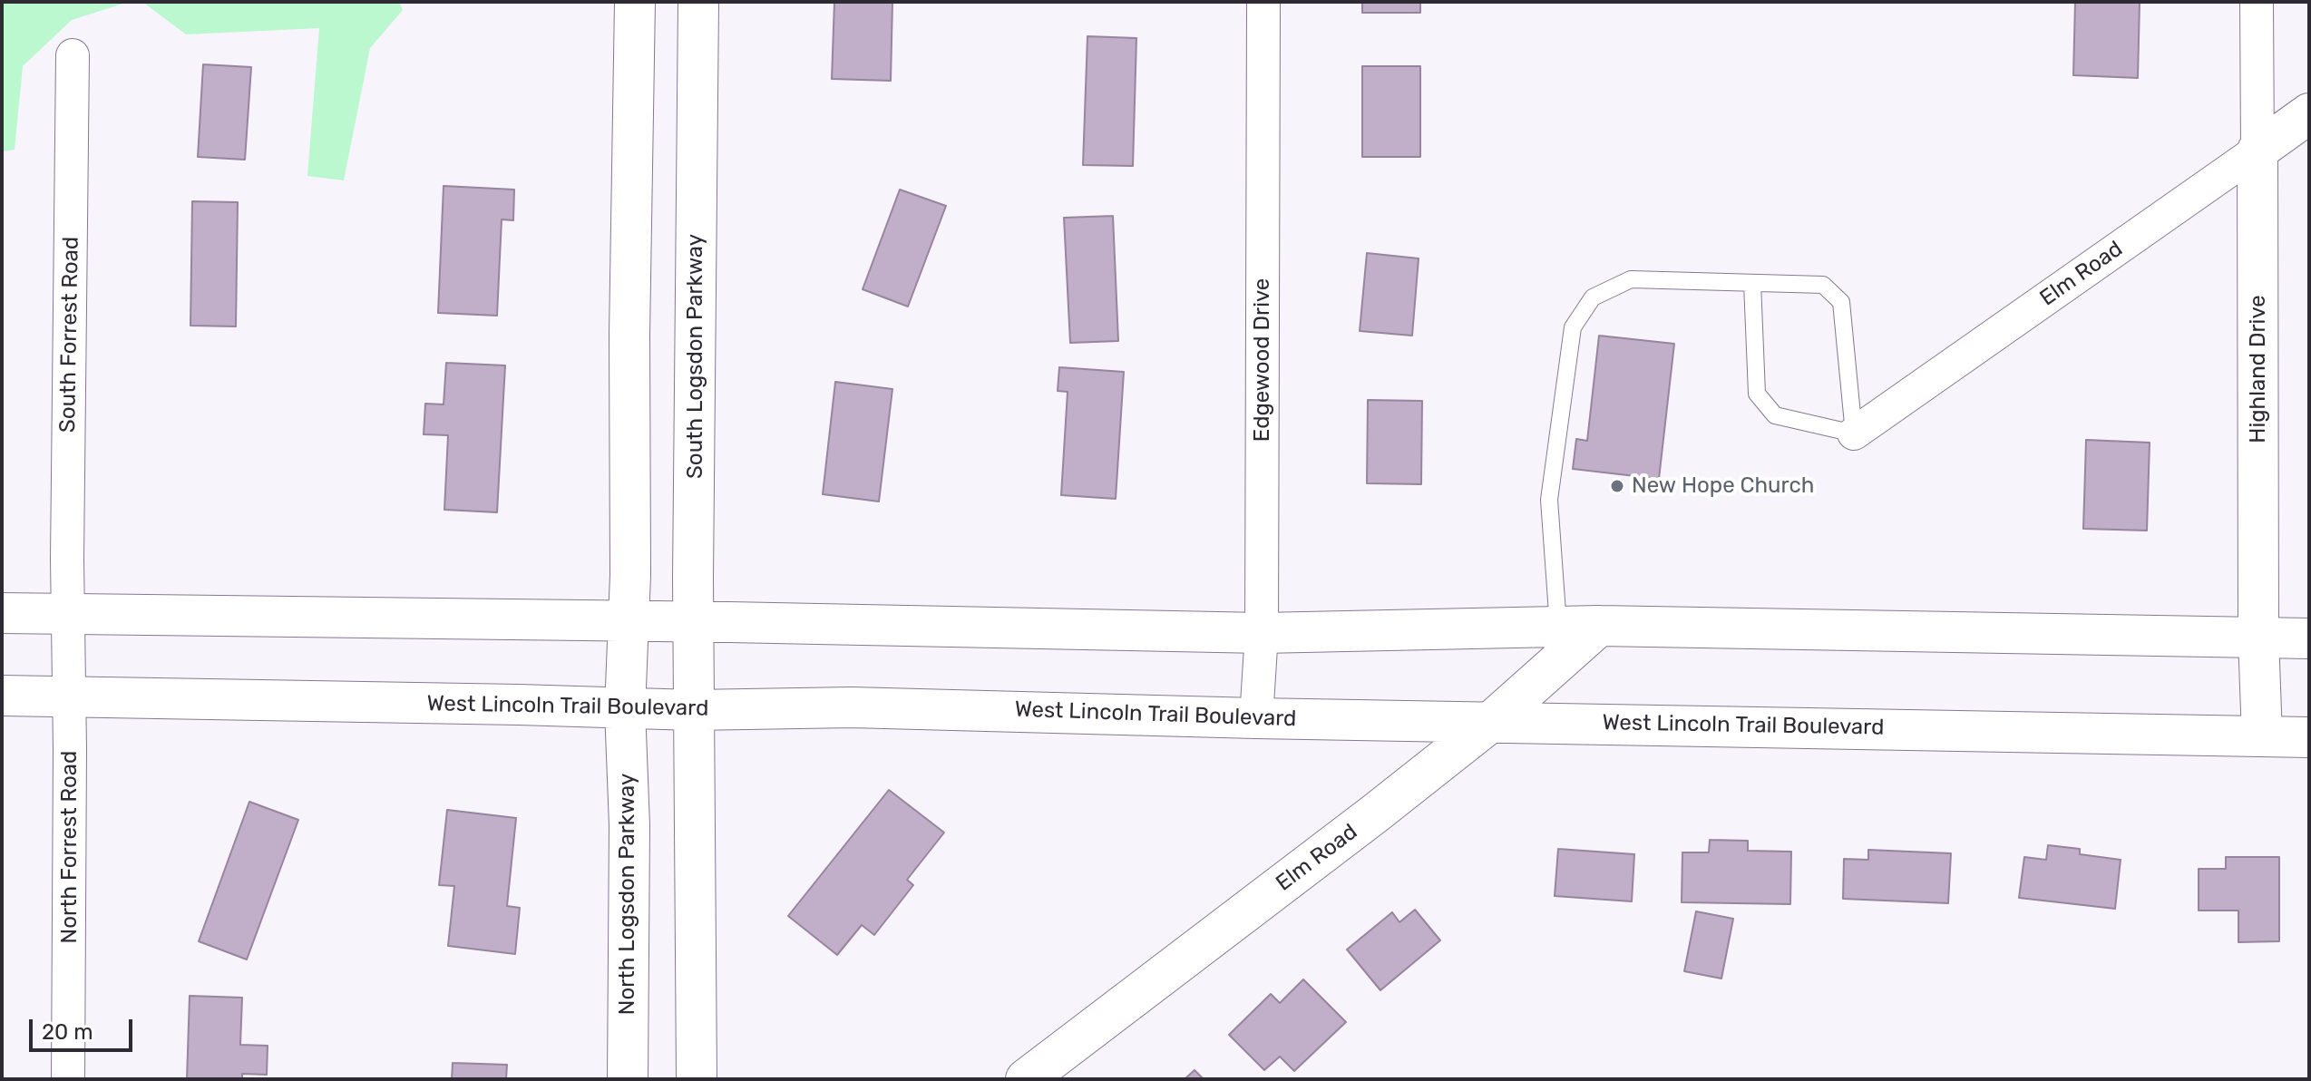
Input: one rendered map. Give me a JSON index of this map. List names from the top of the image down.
{
  "streets": {
    "main road": [
      "Elm Road",
      "South Logsdon Parkway",
      "Highland Drive",
      "West Lincoln Trail Boulevard",
      "North Logsdon Parkway"
    ],
    "street": ["South Forrest Road", "Edgewood Drive", "North Forrest Road"]
  },
  "crossings": [
    ["Elm Road", "Highland Drive"],
    ["Elm Road", "West Lincoln Trail Boulevard"],
    ["South Forrest Road", "North Forrest Road"],
    ["South Logsdon Parkway", "West Lincoln Trail Boulevard"],
    ["Edgewood Drive", "West Lincoln Trail Boulevard"],
    ["Highland Drive", "West Lincoln Trail Boulevard"],
    ["West Lincoln Trail Boulevard", "North Forrest Road"],
    ["West Lincoln Trail Boulevard", "North Logsdon Parkway"]
  ],
  "places": ["New Hope Church"],
  "scale_bar": "20 m"
}
